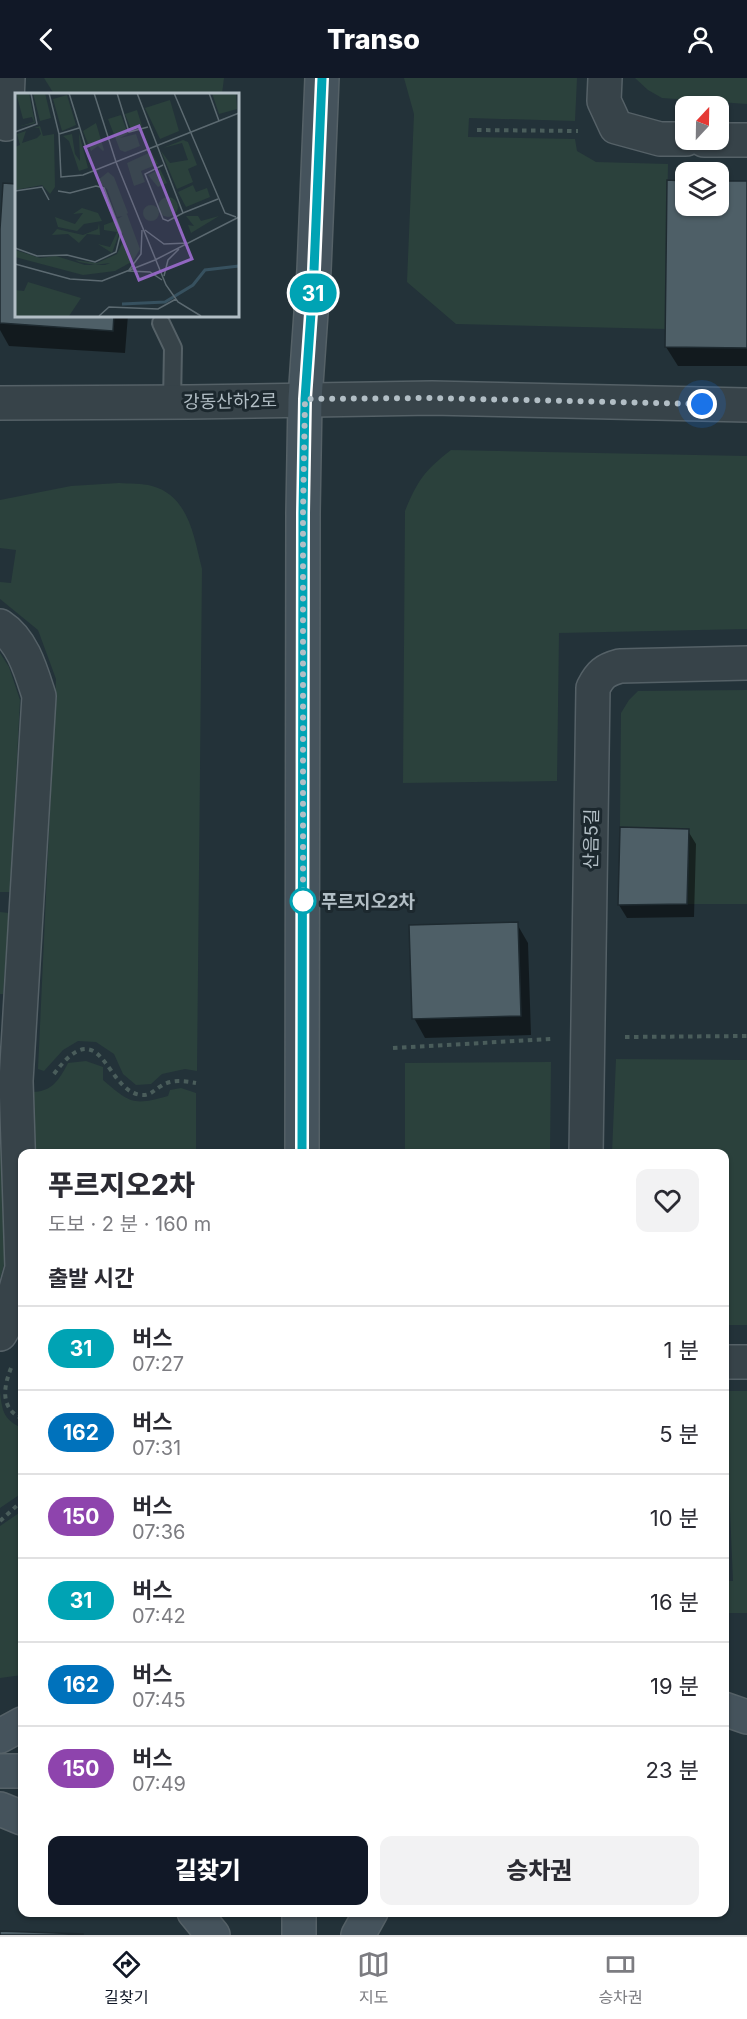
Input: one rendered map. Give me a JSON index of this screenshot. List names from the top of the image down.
{
  "streets": {
    "street": ["강동산하2로", "산음5길"]
  },
  "places": ["푸르지오2차"],
  "lines": ["bus line 31"],
  "north": "top",
  "page": {
    "header": "Transo",
    "on_map": "31",
    "heading": [
      ["푸르지오2차", "도보 · 2 분 · 160 m"],
      "출발 시간"
    ],
    "list": [
      {
        "mark": "31",
        "name": "버스",
        "note": "07:27",
        "value": "1 분"
      },
      {
        "mark": "162",
        "name": "버스",
        "note": "07:31",
        "value": "5 분"
      },
      {
        "mark": "150",
        "name": "버스",
        "note": "07:36",
        "value": "10 분"
      },
      {
        "mark": "31",
        "name": "버스",
        "note": "07:42",
        "value": "16 분"
      },
      {
        "mark": "162",
        "name": "버스",
        "note": "07:45",
        "value": "19 분"
      },
      {
        "mark": "150",
        "name": "버스",
        "note": "07:49",
        "value": "23 분"
      }
    ],
    "buttons": ["길찾기", "승차권"],
    "tabs": ["길찾기", "지도", "승차권"]
  }
}
